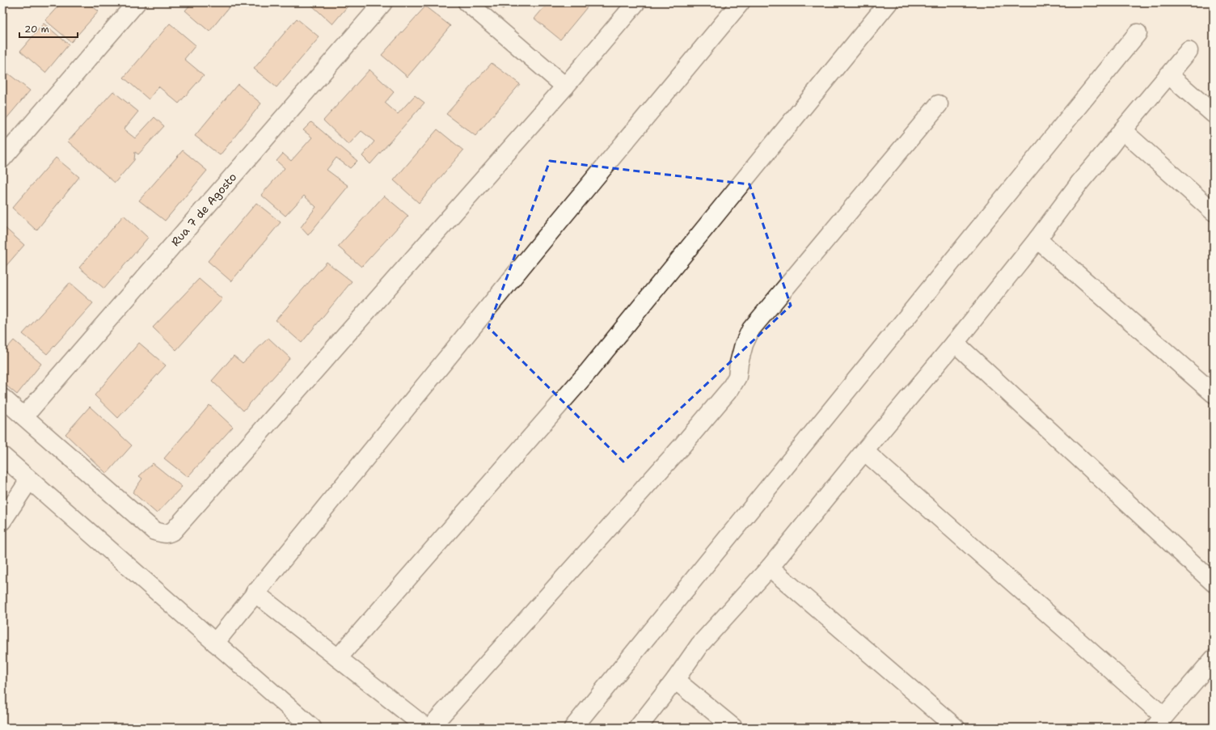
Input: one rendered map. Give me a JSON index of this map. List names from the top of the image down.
{
  "streets": {
    "street": ["Rua 7 de Agosto"]
  },
  "scale_bar": "20 m"
}
